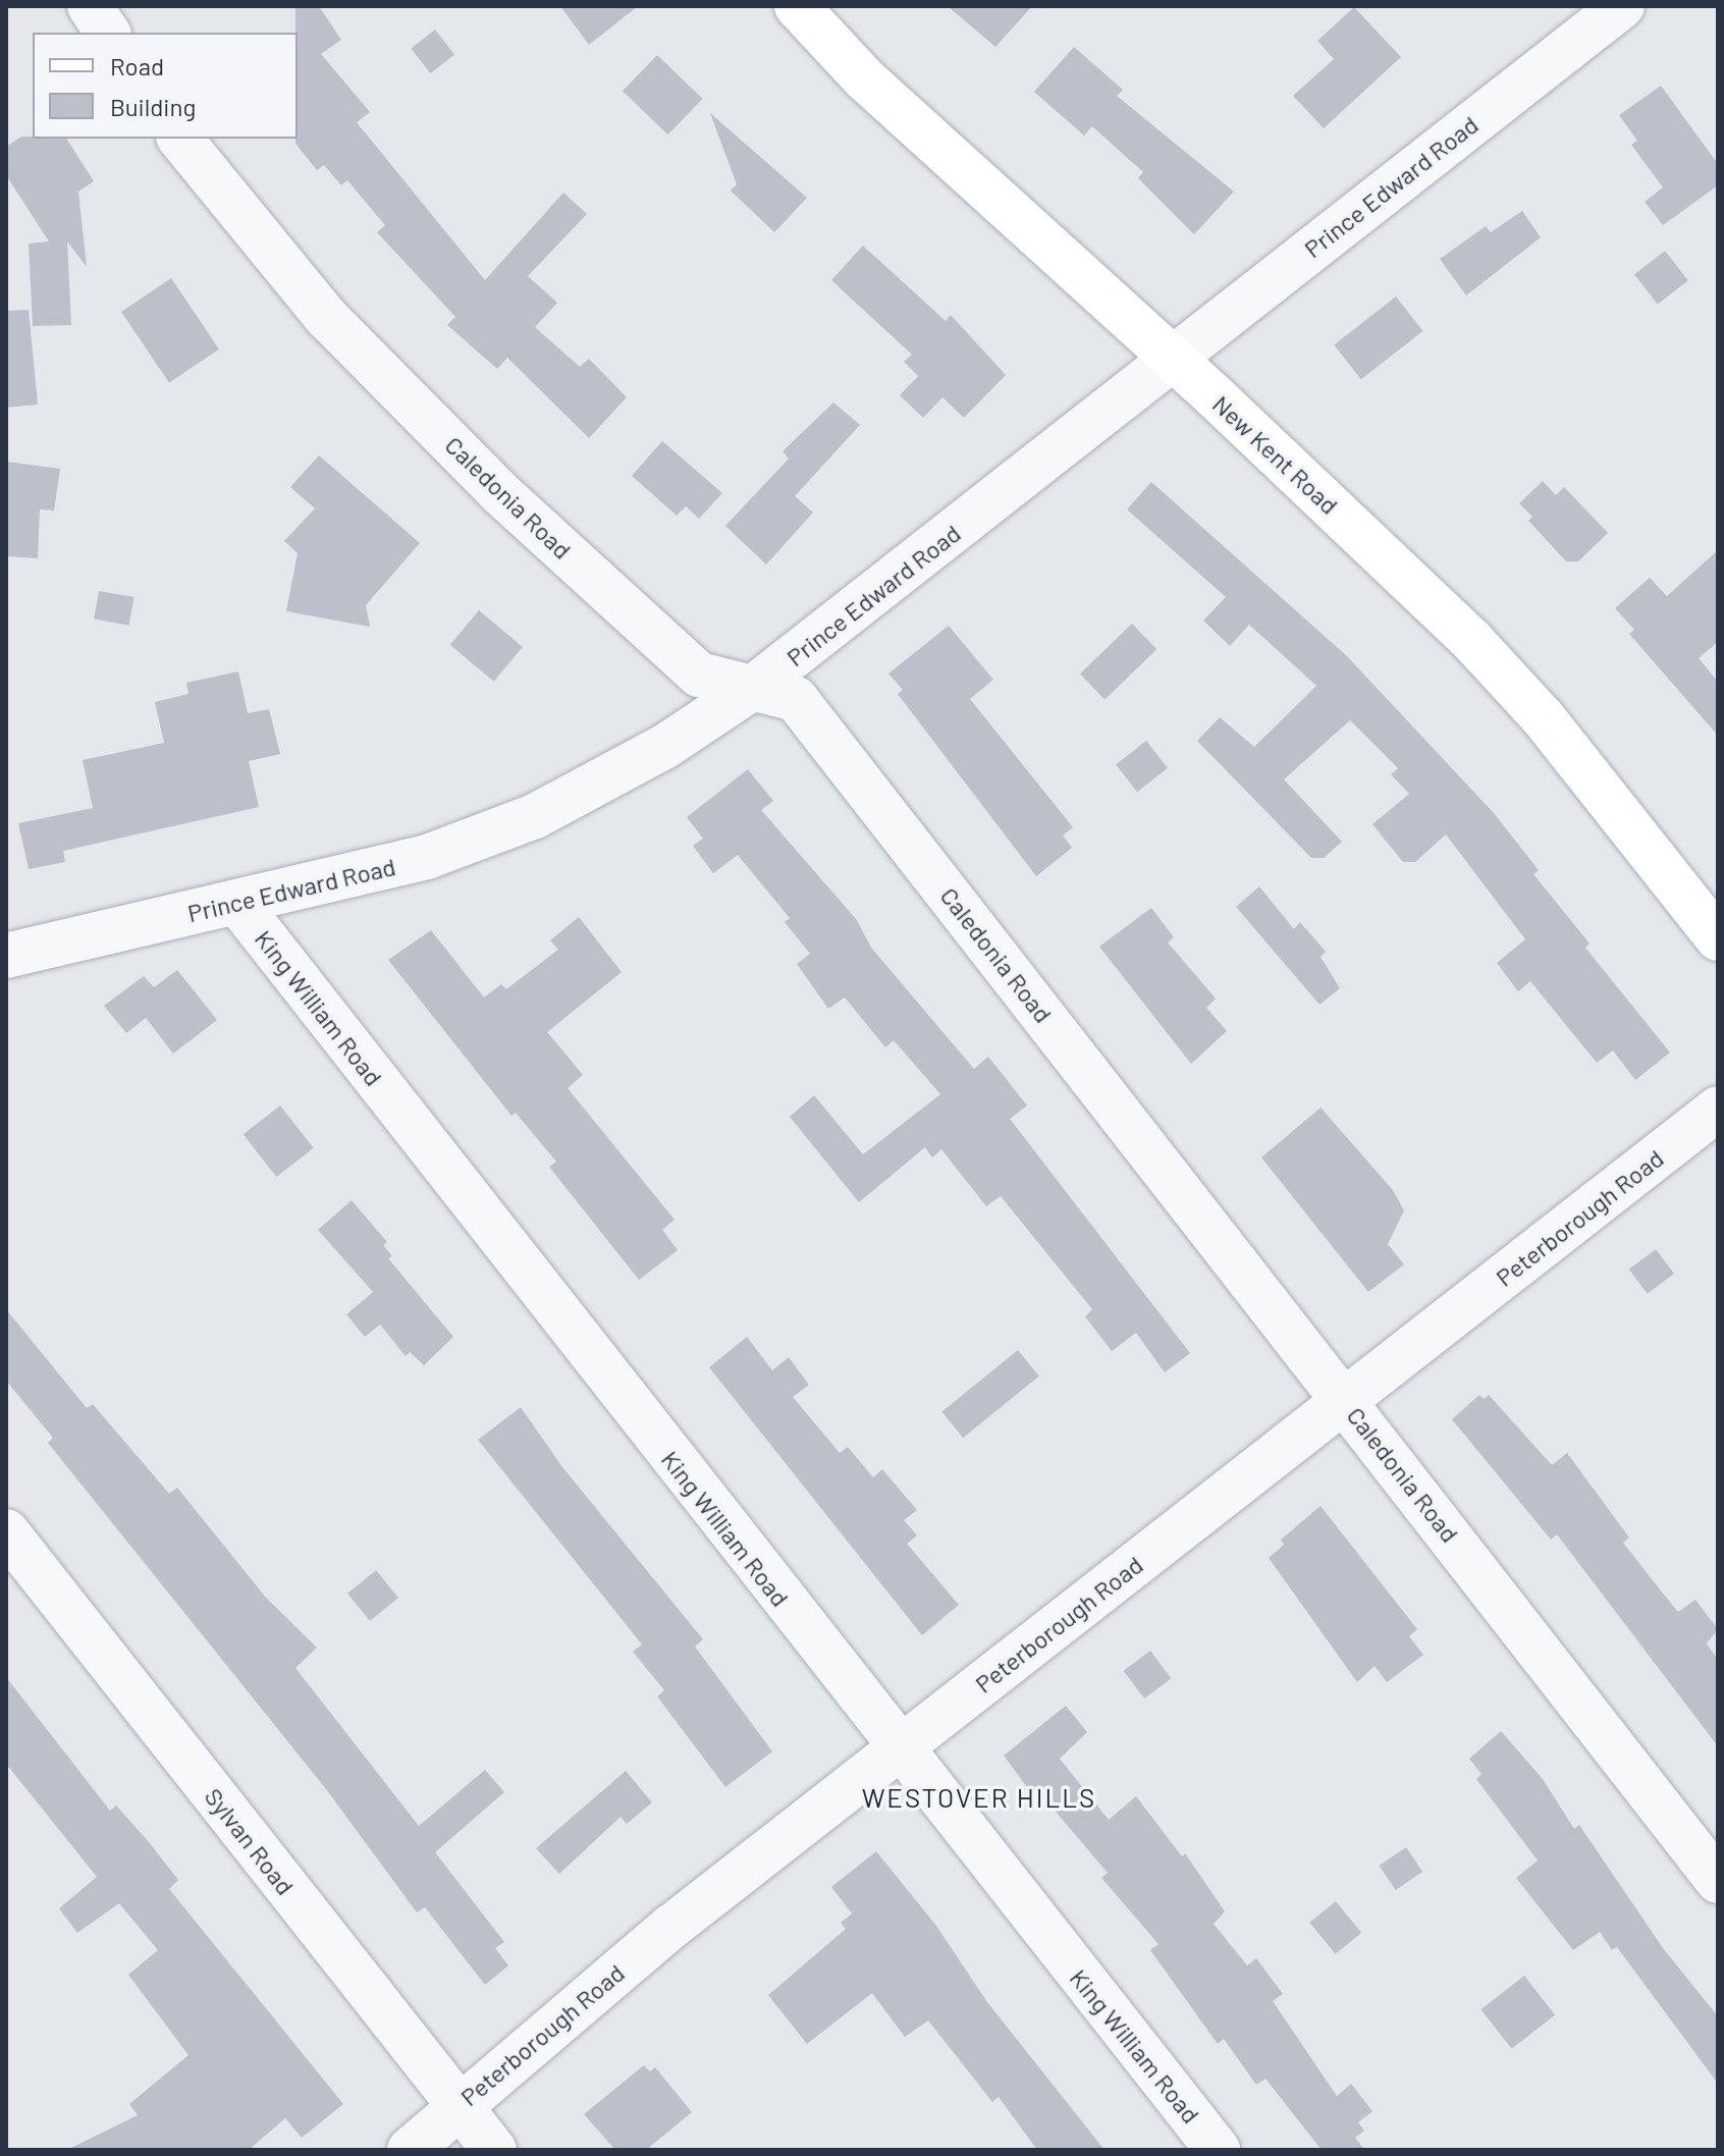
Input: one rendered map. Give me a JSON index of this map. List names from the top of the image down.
{
  "streets": {
    "street": [
      "Prince Edward Road",
      "New Kent Road",
      "Caledonia Road",
      "King William Road",
      "Peterborough Road",
      "Sylvan Road"
    ]
  },
  "crossings": [
    ["Prince Edward Road", "New Kent Road"],
    ["Prince Edward Road", "Caledonia Road"],
    ["Prince Edward Road", "King William Road"],
    ["Caledonia Road", "Peterborough Road"],
    ["King William Road", "Peterborough Road"],
    ["Peterborough Road", "Sylvan Road"]
  ],
  "districts": ["WESTOVER HILLS"],
  "legend": ["Road", "Building"]
}
